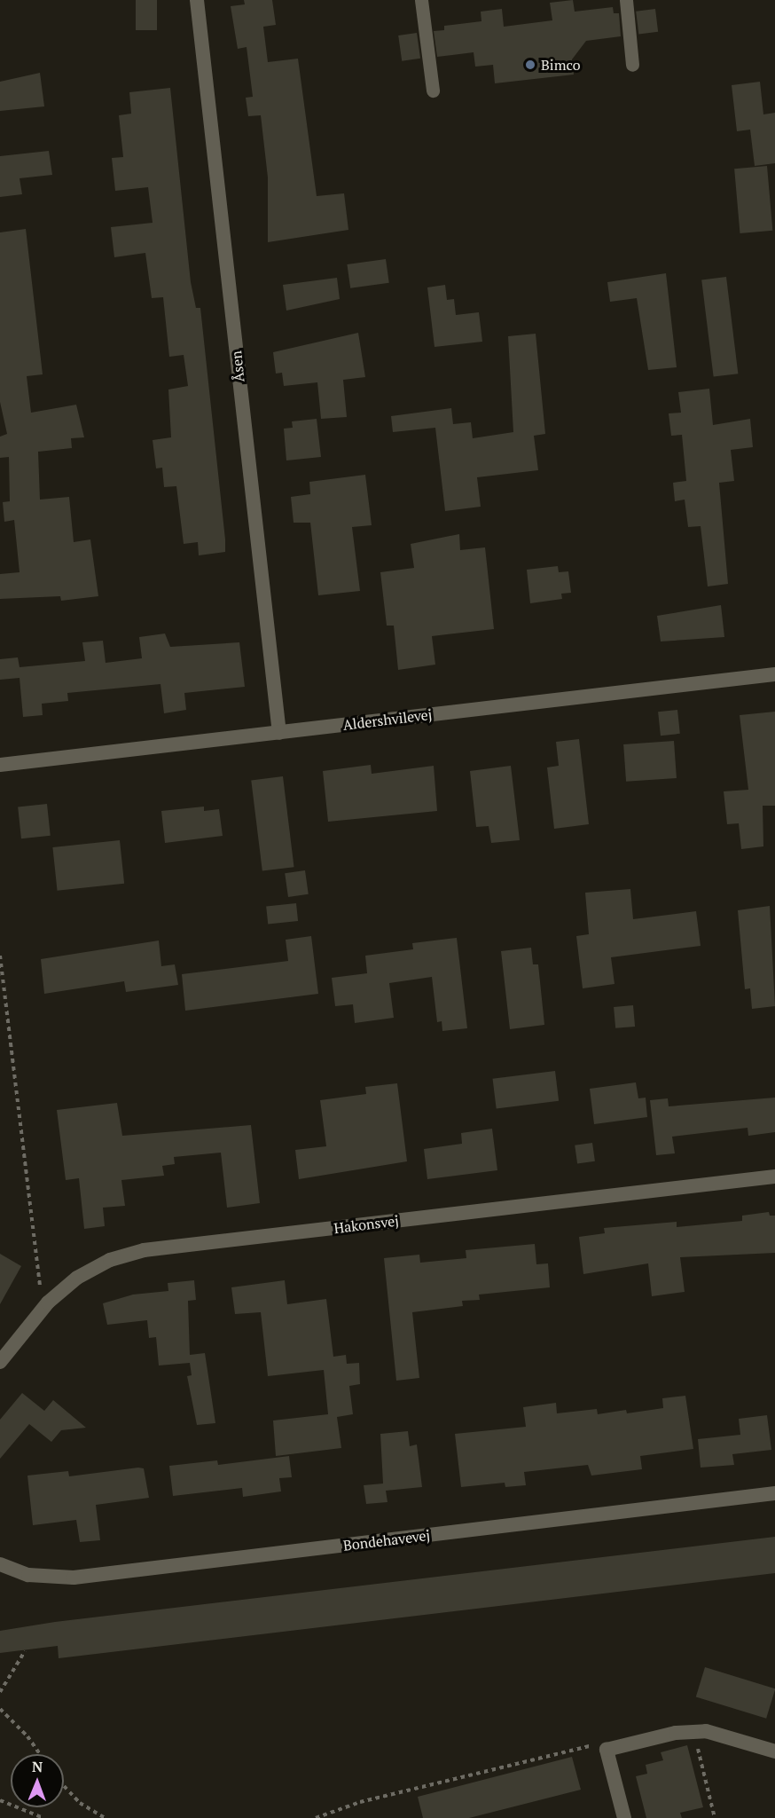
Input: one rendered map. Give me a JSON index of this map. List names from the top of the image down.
{
  "streets": {
    "street": [
      "Åsen",
      "Aldershvilevej",
      "Hakonsvej",
      "Bondehavevej"
    ]
  },
  "crossings": [
    ["Åsen", "Aldershvilevej"]
  ],
  "places": ["Bimco"],
  "north": "top"
}
